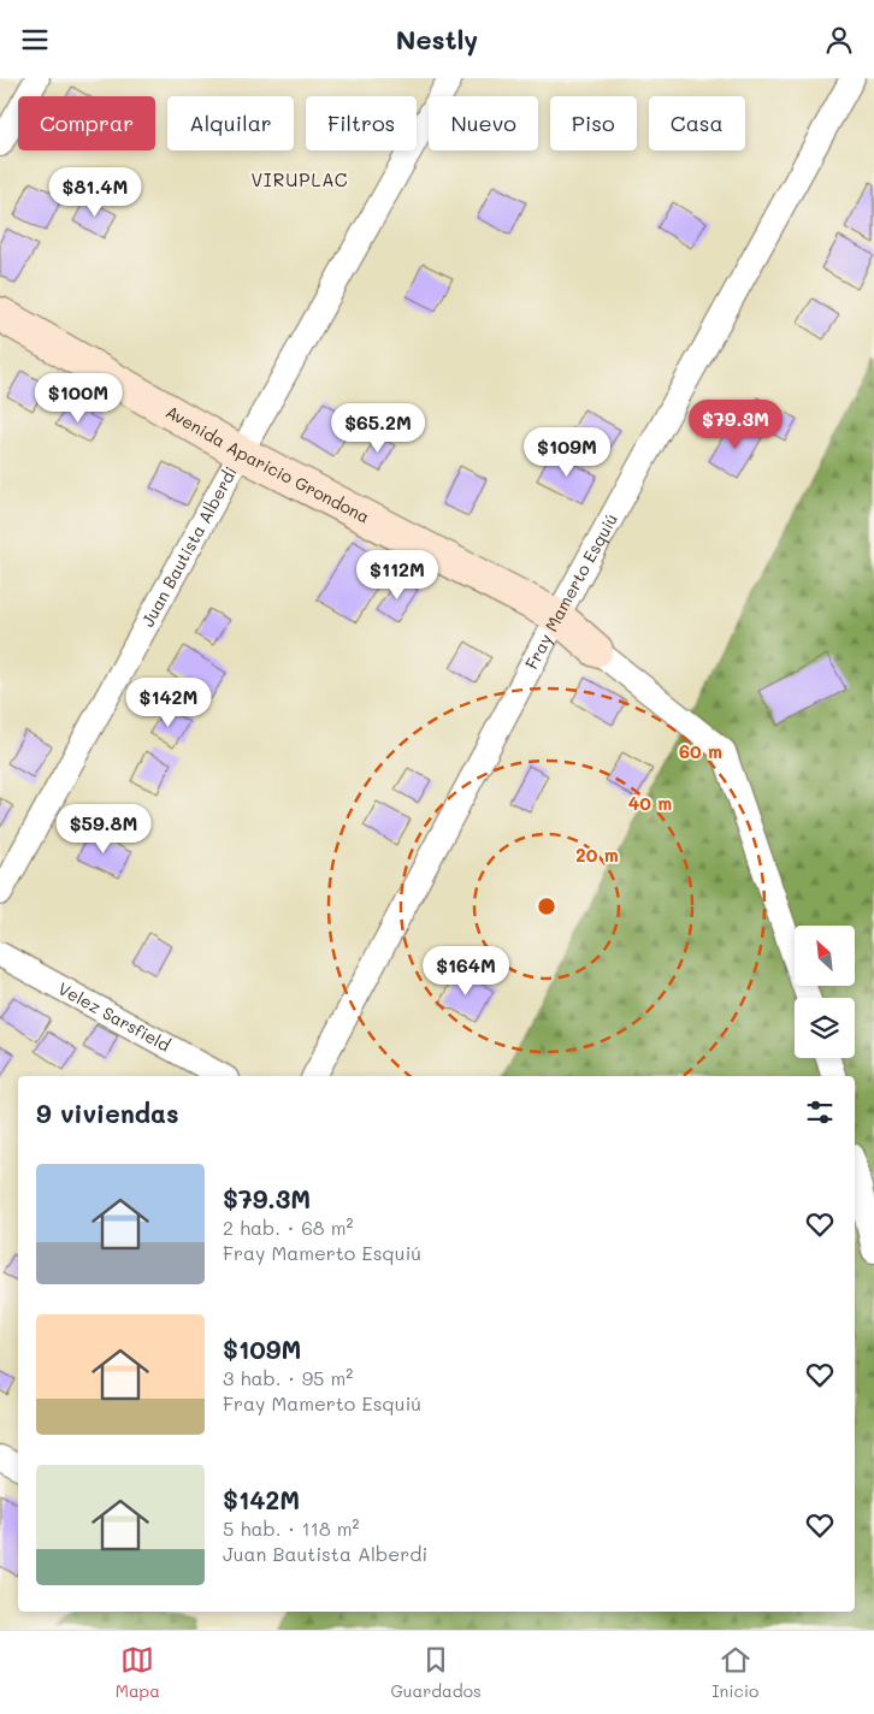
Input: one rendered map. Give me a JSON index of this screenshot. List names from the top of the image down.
{
  "streets": {
    "main road": ["Avenida Aparicio Grondona"],
    "street": ["Juan Bautista Alberdi", "Fray Mamerto Esquiú", "Velez Sarsfield"]
  },
  "crossings": [
    ["Avenida Aparicio Grondona", "Juan Bautista Alberdi"],
    ["Avenida Aparicio Grondona", "Fray Mamerto Esquiú"]
  ],
  "districts": ["VIRUPLAC"],
  "north": "top left",
  "page": {
    "header": "Nestly",
    "chip": [
      "Comprar",
      "Alquilar",
      "Filtros",
      "Nuevo",
      "Piso",
      "Casa"
    ],
    "price": [
      "$81.4M",
      "$100M",
      "$79.3M",
      "$65.2M",
      "$109M",
      "$112M",
      "$142M",
      "$59.8M",
      "$164M"
    ],
    "heading": "9 viviendas",
    "list": [
      {
        "name": "$79.3M",
        "note": "2 hab. · 68 m² · Fray Mamerto Esquiú"
      },
      {
        "name": "$109M",
        "note": "3 hab. · 95 m² · Fray Mamerto Esquiú"
      },
      {
        "name": "$142M",
        "note": "5 hab. · 118 m² · Juan Bautista Alberdi"
      }
    ],
    "tabs": ["Mapa", "Guardados", "Inicio"]
  },
  "rings": ["60 m", "40 m", "20 m"]
}
